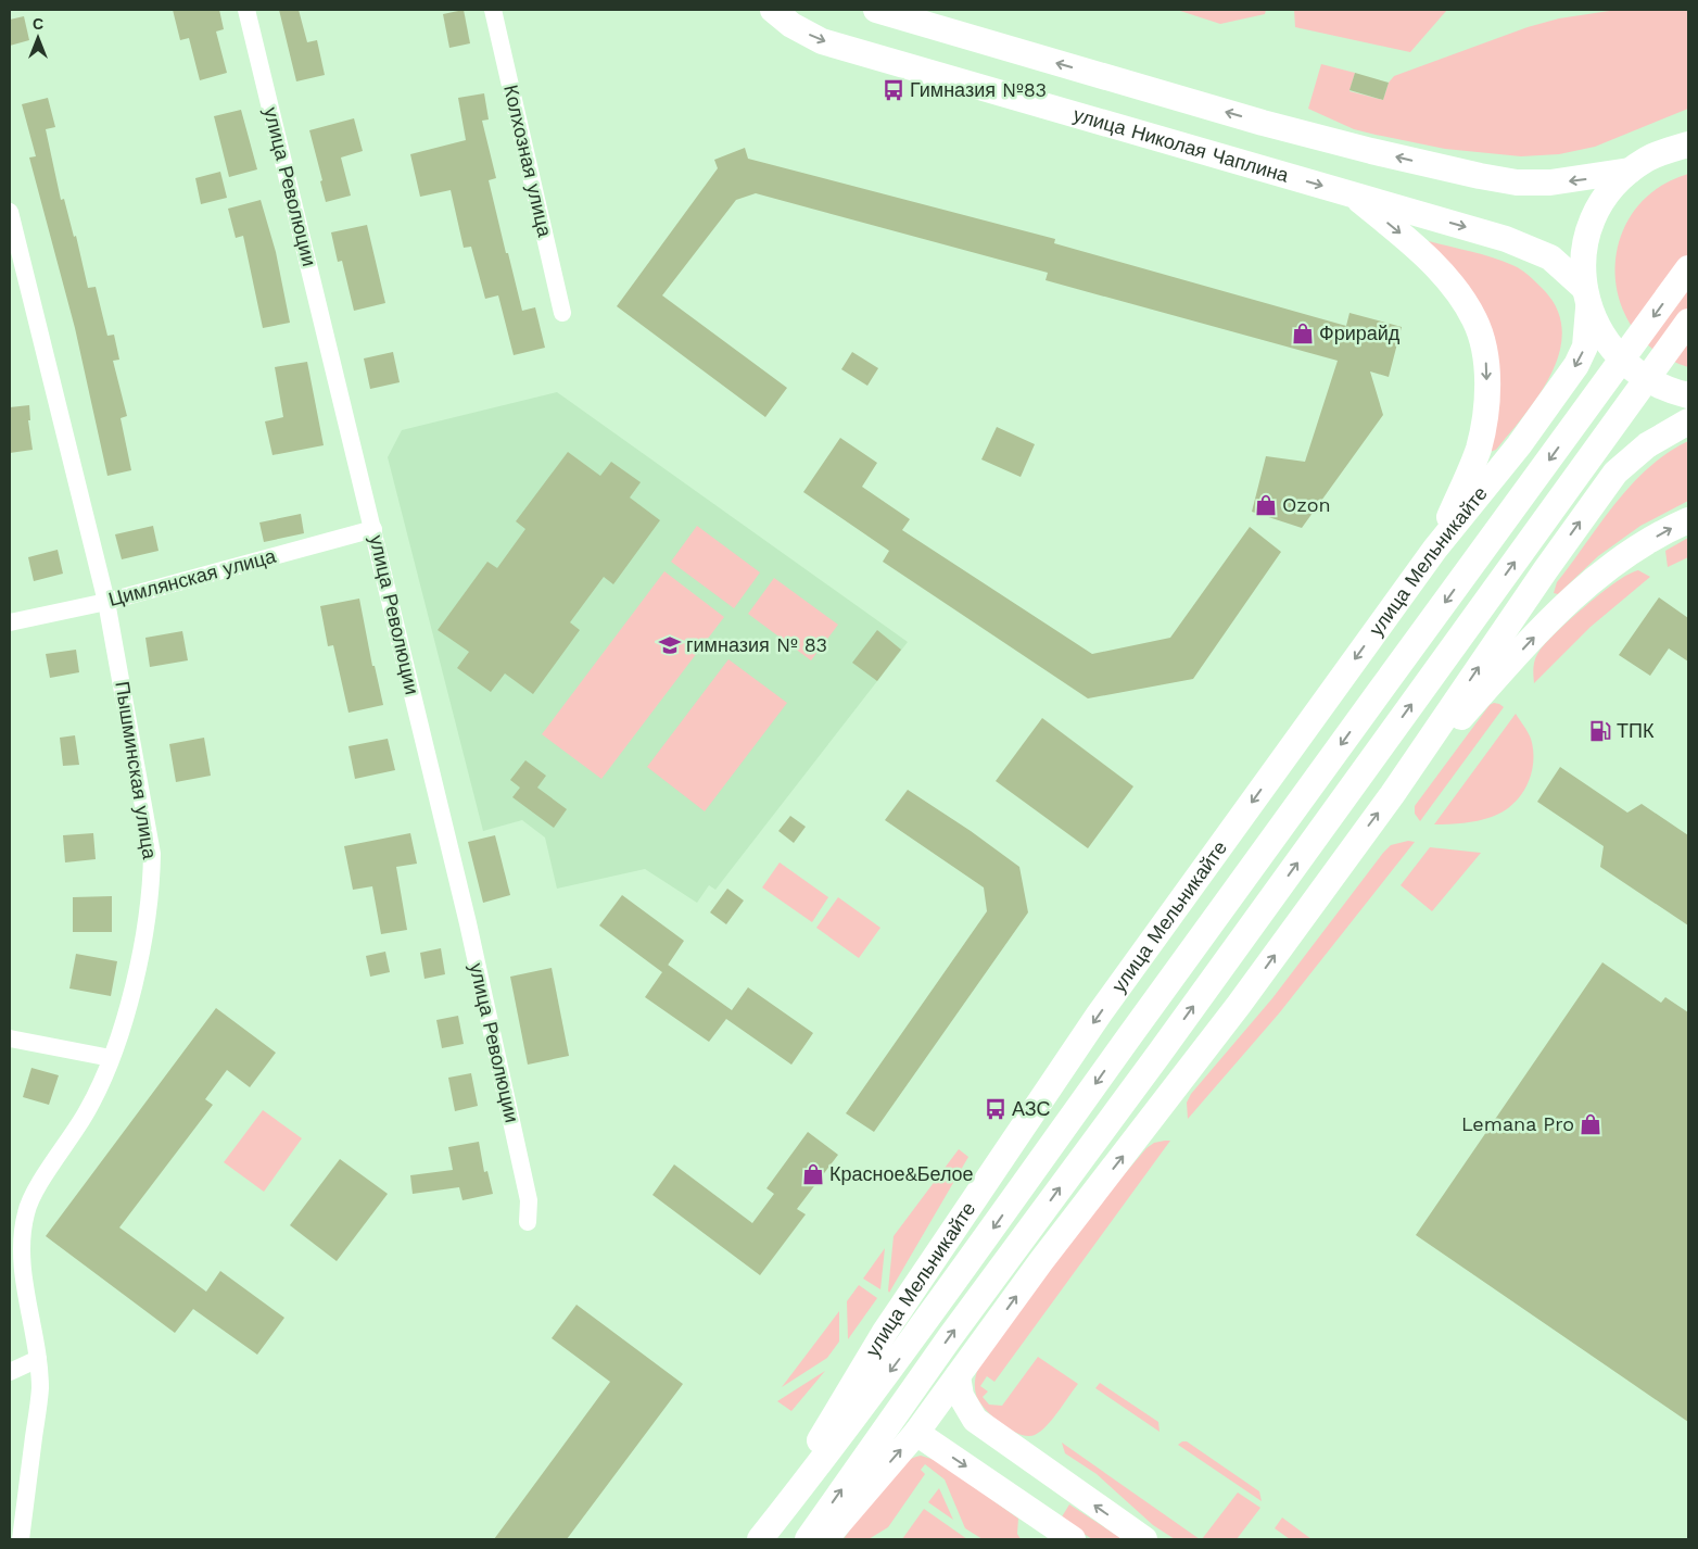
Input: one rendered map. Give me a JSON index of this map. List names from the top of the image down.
{
  "streets": {
    "main road": ["улица Николая Чаплина", "улица Мельникайте"],
    "street": [
      "Колхозная улица",
      "улица Революции",
      "Цимлянская улица",
      "Пышминская улица"
    ]
  },
  "crossings": [
    ["улица Николая Чаплина", "улица Мельникайте"],
    ["улица Революции", "Цимлянская улица"],
    ["Цимлянская улица", "Пышминская улица"]
  ],
  "places": {
    "bus stop": ["Гимназия №83", "АЗС"],
    "shop": [
      "Фрирайд",
      "Ozon",
      "Lemana Pro",
      "Красное&Белое"
    ],
    "school or university": ["гимназия № 83"],
    "fuel station": ["ТПК"]
  },
  "north": "top"
}
